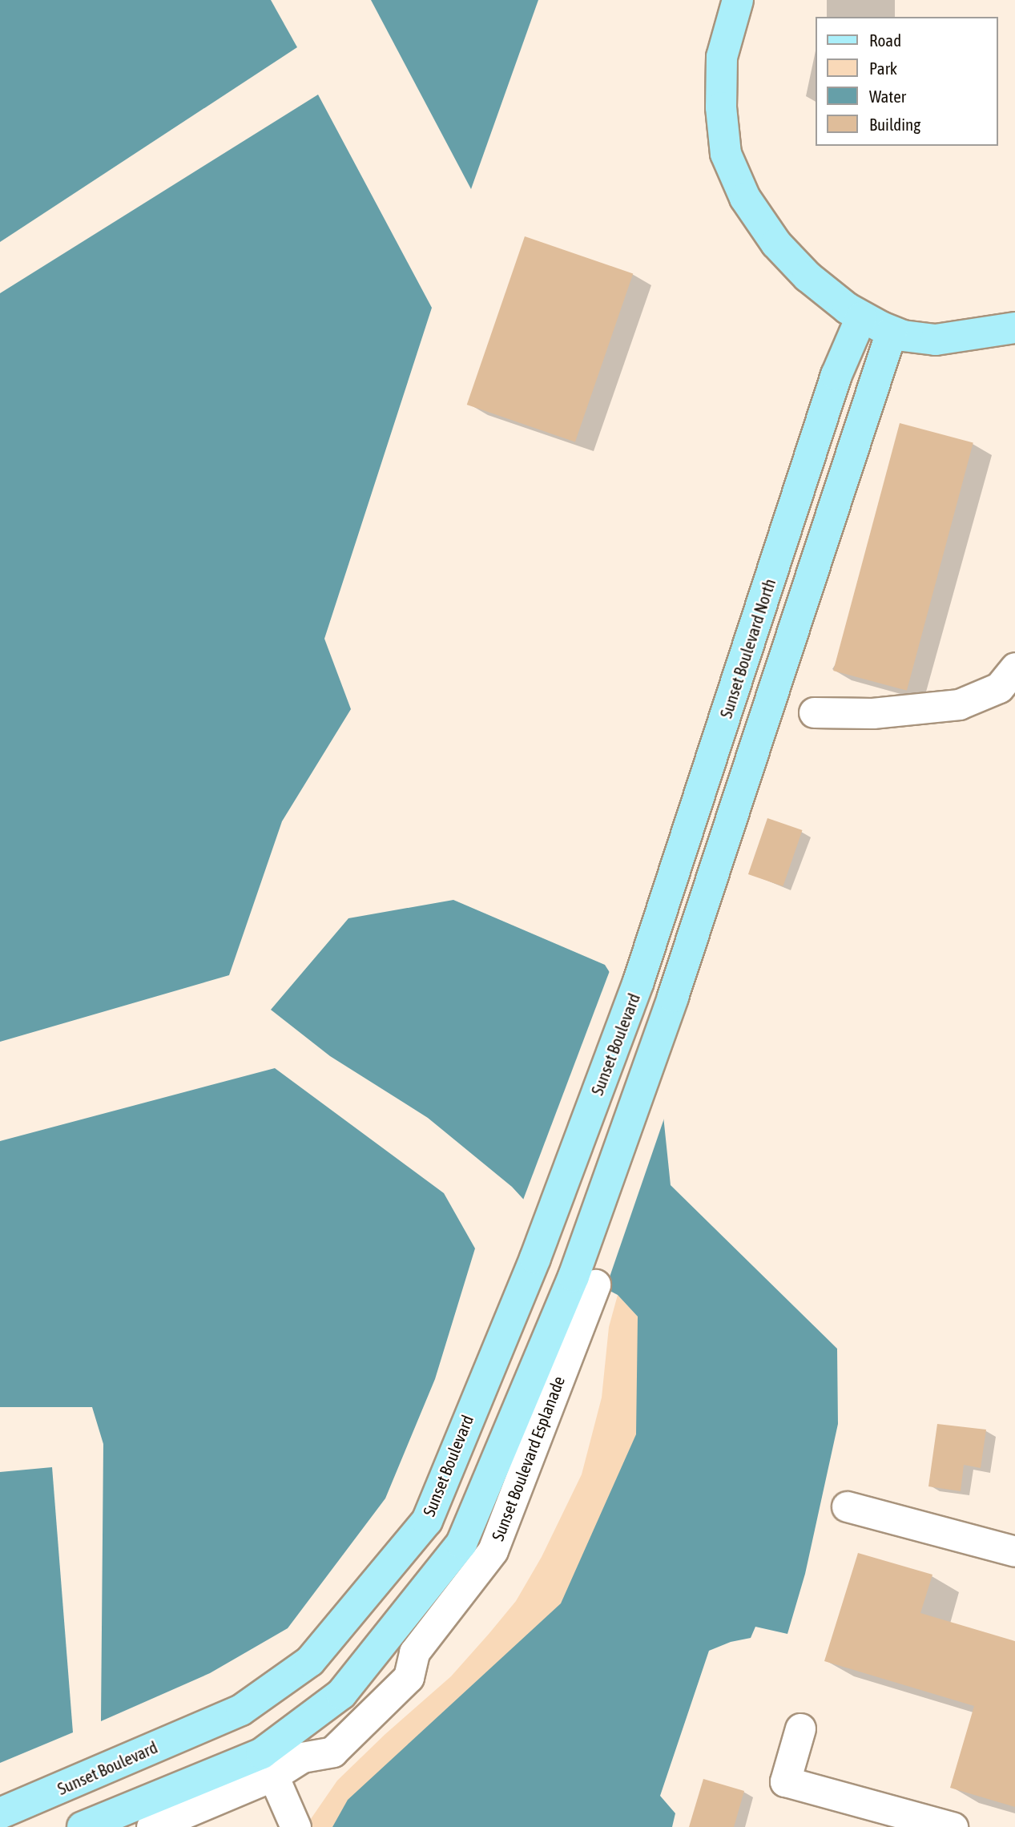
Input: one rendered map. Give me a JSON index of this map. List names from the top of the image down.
{
  "streets": {
    "main road": ["Sunset Boulevard North", "Sunset Boulevard"],
    "street": ["Sunset Boulevard Esplanade"]
  },
  "crossings": [
    ["Sunset Boulevard North", "Sunset Boulevard"]
  ],
  "legend": [
    "Road",
    "Park",
    "Water",
    "Building"
  ]
}
